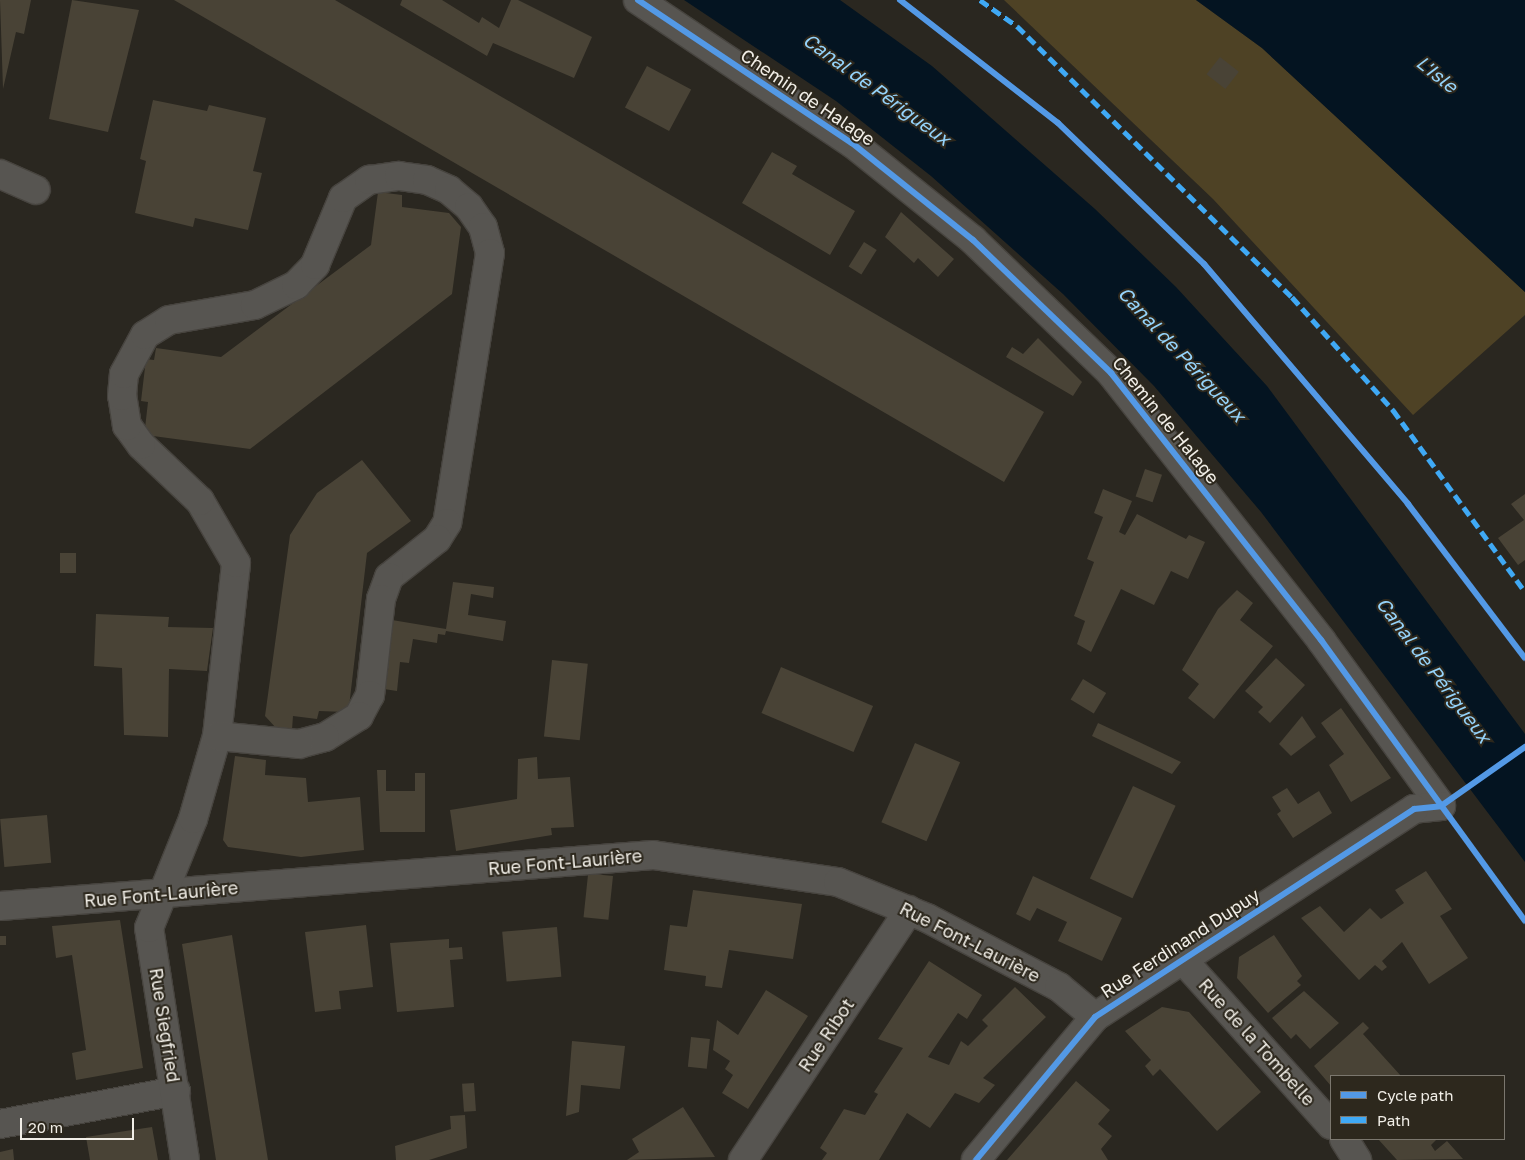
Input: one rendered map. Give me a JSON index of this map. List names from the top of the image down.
{
  "streets": {
    "street": [
      "Chemin de Halage",
      "Rue Font-Laurière",
      "Rue Ferdinand Dupuy",
      "Rue Siegfried",
      "Rue Ribot",
      "Rue de la Tombelle"
    ]
  },
  "crossings": [
    ["Chemin de Halage", "Rue Ferdinand Dupuy"],
    ["Rue Font-Laurière", "Rue Ferdinand Dupuy"],
    ["Rue Font-Laurière", "Rue Siegfried"],
    ["Rue Font-Laurière", "Rue Ribot"],
    ["Rue Ferdinand Dupuy", "Rue de la Tombelle"]
  ],
  "water": ["L'Isle", "Canal de Périgueux"],
  "legend": ["Cycle path", "Path"],
  "scale_bar": "20 m"
}
